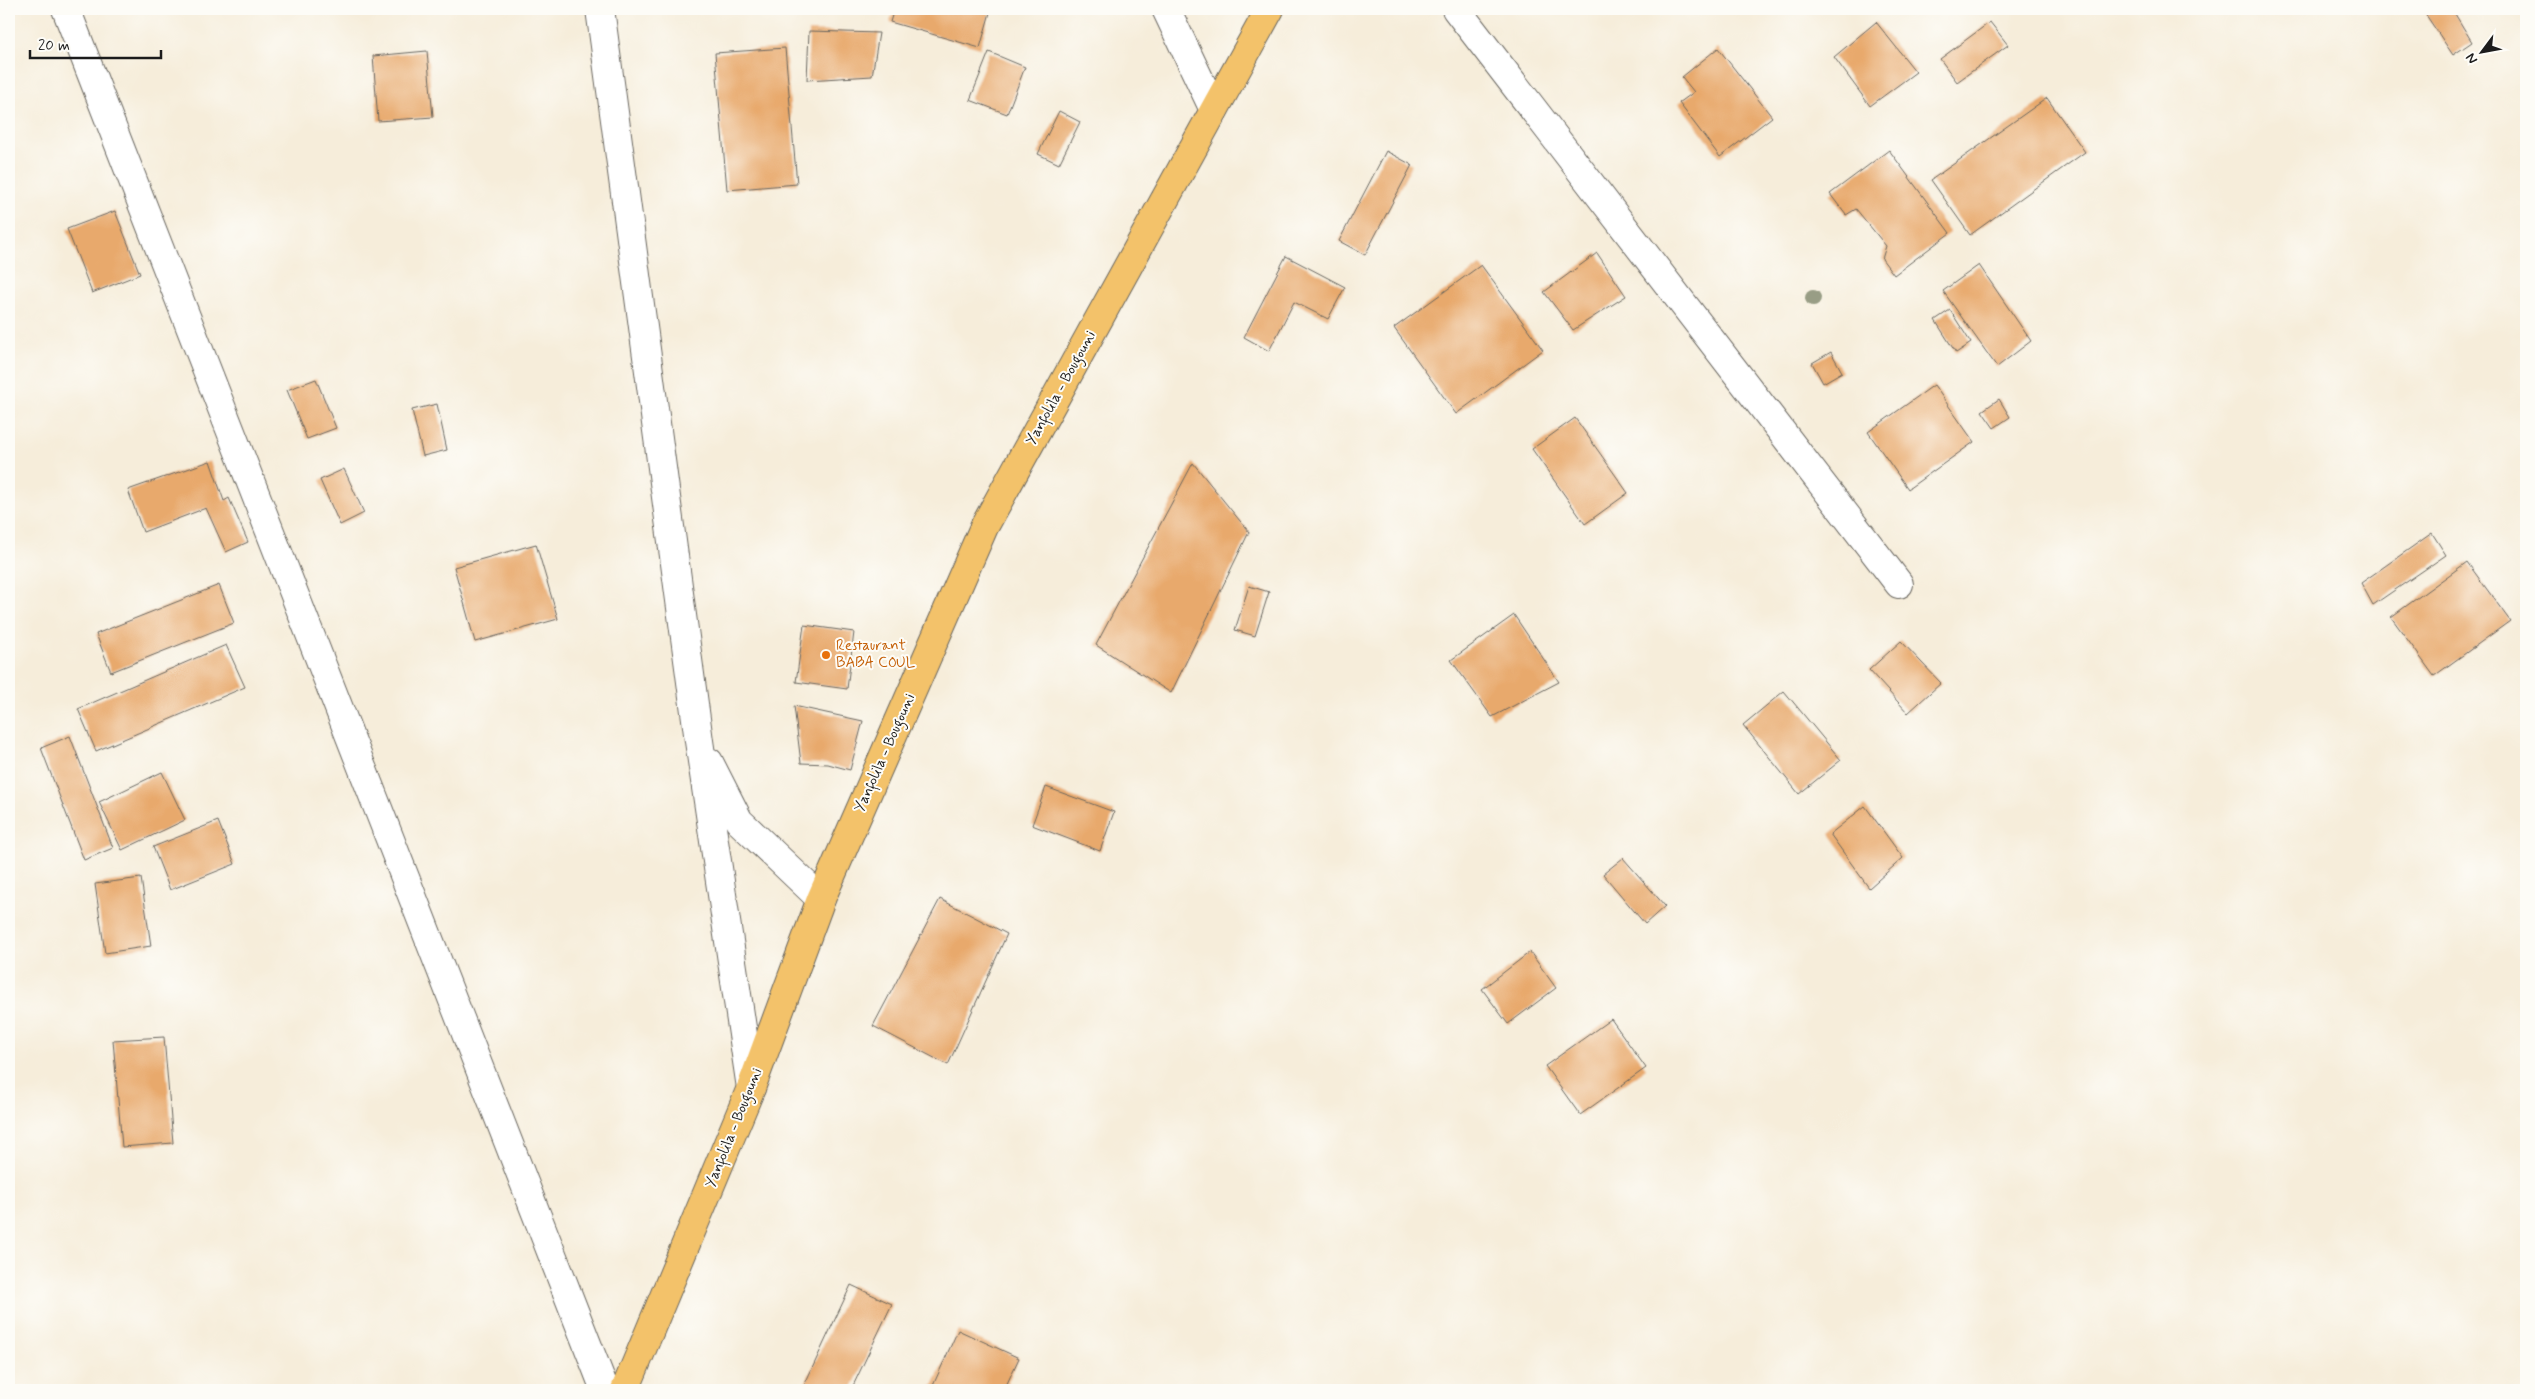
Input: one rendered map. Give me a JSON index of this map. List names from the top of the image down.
{
  "streets": {
    "main road": ["Yanfolila - Bougouni"]
  },
  "places": ["Restaurant BABA COUL"],
  "scale_bar": "20 m",
  "north": "bottom left"
}
